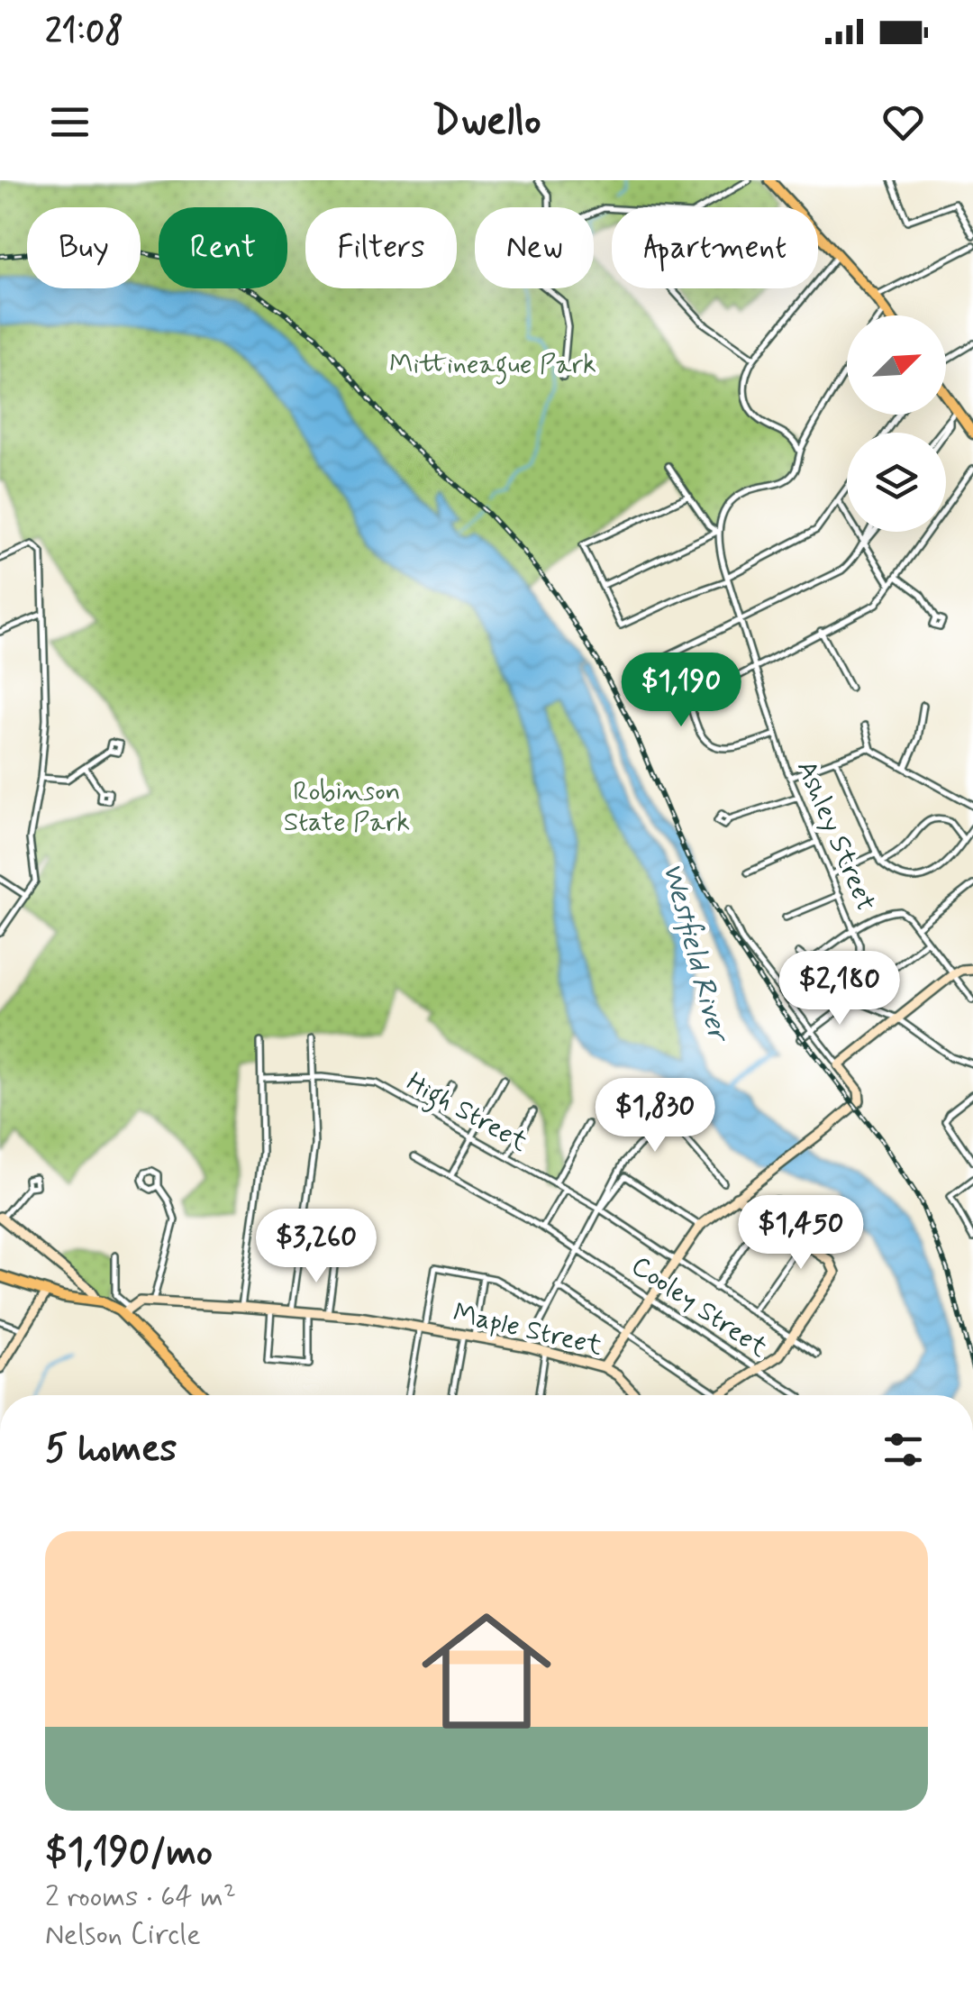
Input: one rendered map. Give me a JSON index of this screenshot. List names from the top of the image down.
{
  "streets": {
    "main road": ["Maple Street"],
    "street": ["Ashley Street", "High Street", "Cooley Street"]
  },
  "water": ["Westfield River"],
  "parks": ["Mittineague Park", "Robinson State Park"],
  "north": "top right",
  "page": {
    "status": "21:08",
    "header": "Dwello",
    "chip": [
      "Buy",
      "Rent",
      "Filters",
      "New",
      "Apartment"
    ],
    "price": [
      "$1,190",
      "$2,180",
      "$1,830",
      "$1,450",
      "$3,260"
    ],
    "heading": "5 homes",
    "list": [
      {
        "name": "$1,190/mo",
        "note": "2 rooms · 64 m² · Nelson Circle"
      }
    ]
  }
}
